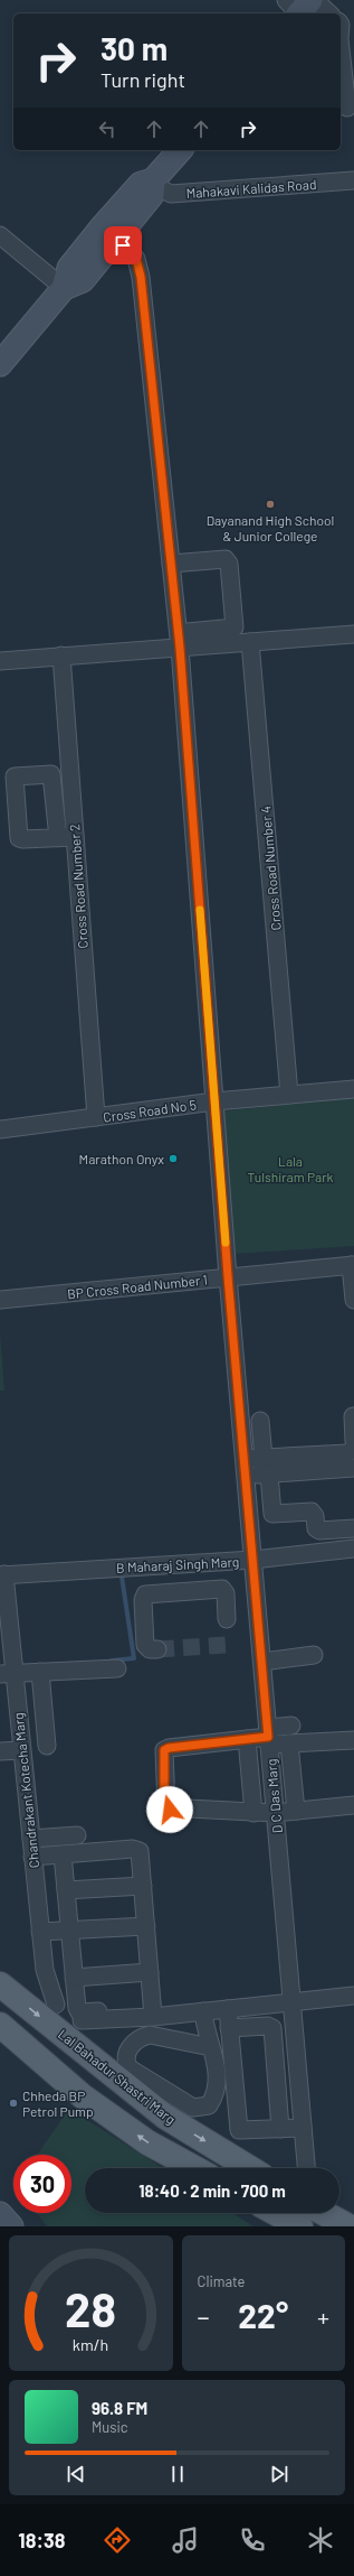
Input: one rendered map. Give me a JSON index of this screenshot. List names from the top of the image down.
{
  "streets": {
    "main road": ["Lal Bahadur Shastri Marg"],
    "street": [
      "Mahakavi Kalidas Road",
      "Cross Road Number 4",
      "Cross Road Number 2",
      "Cross Road No 5",
      "BP Cross Road Number 1",
      "B Maharaj Singh Marg",
      "Chandrakant Kotecha Marg",
      "D C Das Marg"
    ]
  },
  "crossings": [
    ["Cross Road Number 4", "Cross Road No 5"],
    ["Cross Road Number 2", "Cross Road No 5"],
    ["Cross Road No 5", "D C Das Marg"],
    ["BP Cross Road Number 1", "D C Das Marg"],
    ["B Maharaj Singh Marg", "Chandrakant Kotecha Marg"],
    ["B Maharaj Singh Marg", "D C Das Marg"]
  ],
  "parks": ["Lala Tulshiram Park"],
  "places": ["Dayanand High School & Junior College", "Marathon Onyx", "Chheda BP Petrol Pump"],
  "page": {
    "turn": ["30 m", "Turn right"],
    "limit": "30",
    "trip": "18:40 · 2 min · 700 m",
    "tile": "Climate",
    "heat": ["−", "22°", "+"],
    "song": ["96.8 FM", "Music"],
    "tabs": "18:38",
    "gauge": ["28", "km/h"]
  }
}
